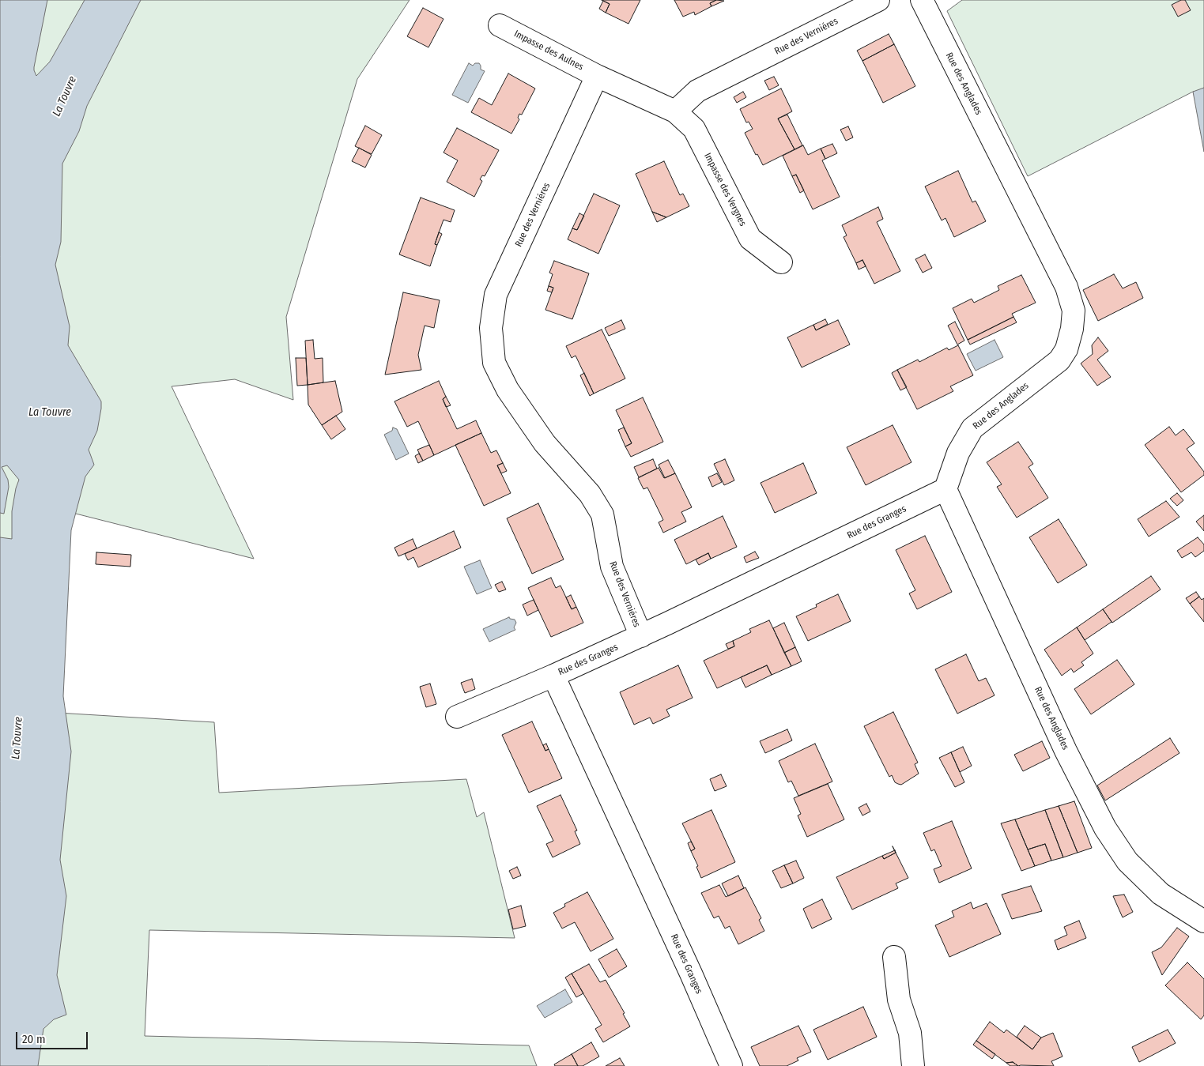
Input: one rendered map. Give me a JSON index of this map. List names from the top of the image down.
{
  "streets": {
    "street": [
      "Rue des Verniéres",
      "Impasse des Aulnes",
      "Rue des Anglades",
      "Impasse des Vergnes",
      "Rue des Granges"
    ]
  },
  "crossings": [
    ["Rue des Verniéres", "Impasse des Aulnes"],
    ["Rue des Verniéres", "Impasse des Vergnes"],
    ["Rue des Verniéres", "Rue des Granges"],
    ["Rue des Anglades", "Rue des Granges"]
  ],
  "water": ["La Touvre"],
  "scale_bar": "20 m"
}
